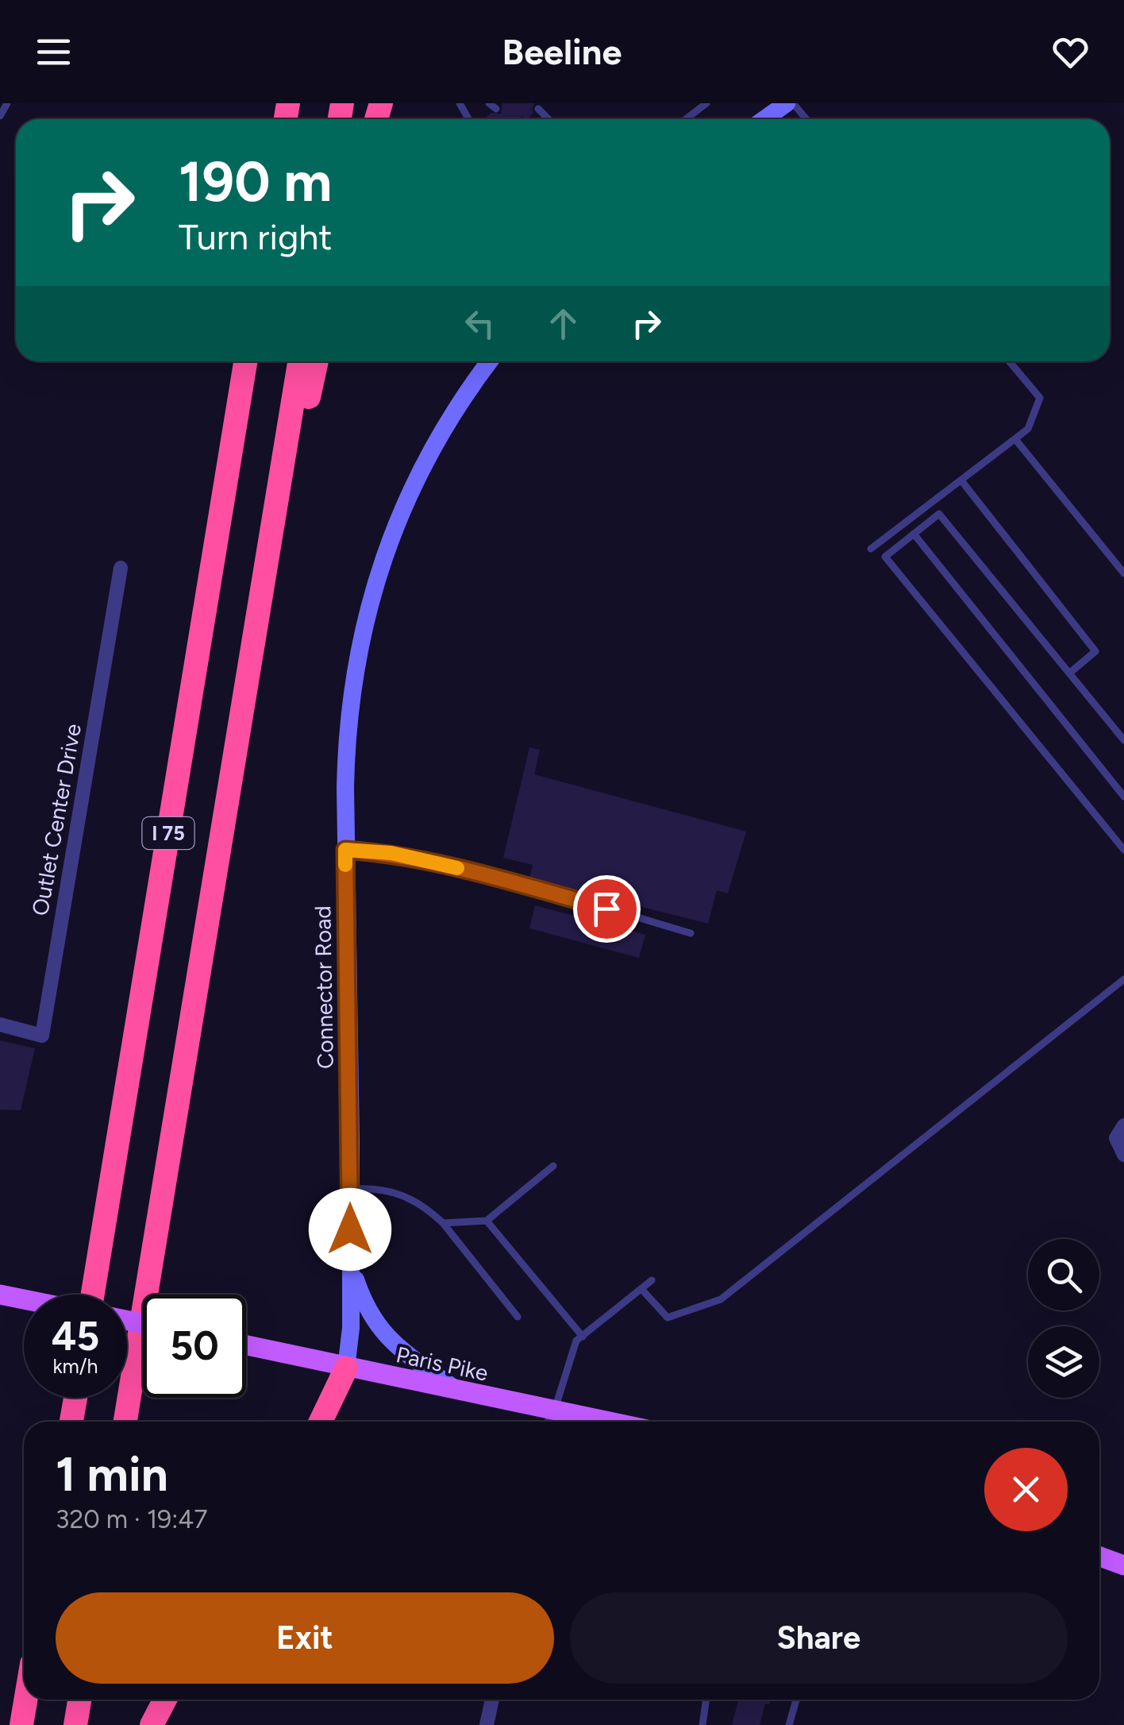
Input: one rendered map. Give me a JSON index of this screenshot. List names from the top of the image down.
{
  "streets": {
    "highway": ["I 75"],
    "main road": ["Connector Road", "Paris Pike"],
    "street": ["Outlet Center Drive"]
  },
  "crossings": [
    ["Connector Road", "Paris Pike"]
  ],
  "page": {
    "header": "Beeline",
    "turn": ["190 m", "Turn right"],
    "speed": "45 km/h",
    "limit": "50",
    "heading": ["1 min", "320 m · 19:47"],
    "buttons": ["Exit", "Share"]
  }
}
